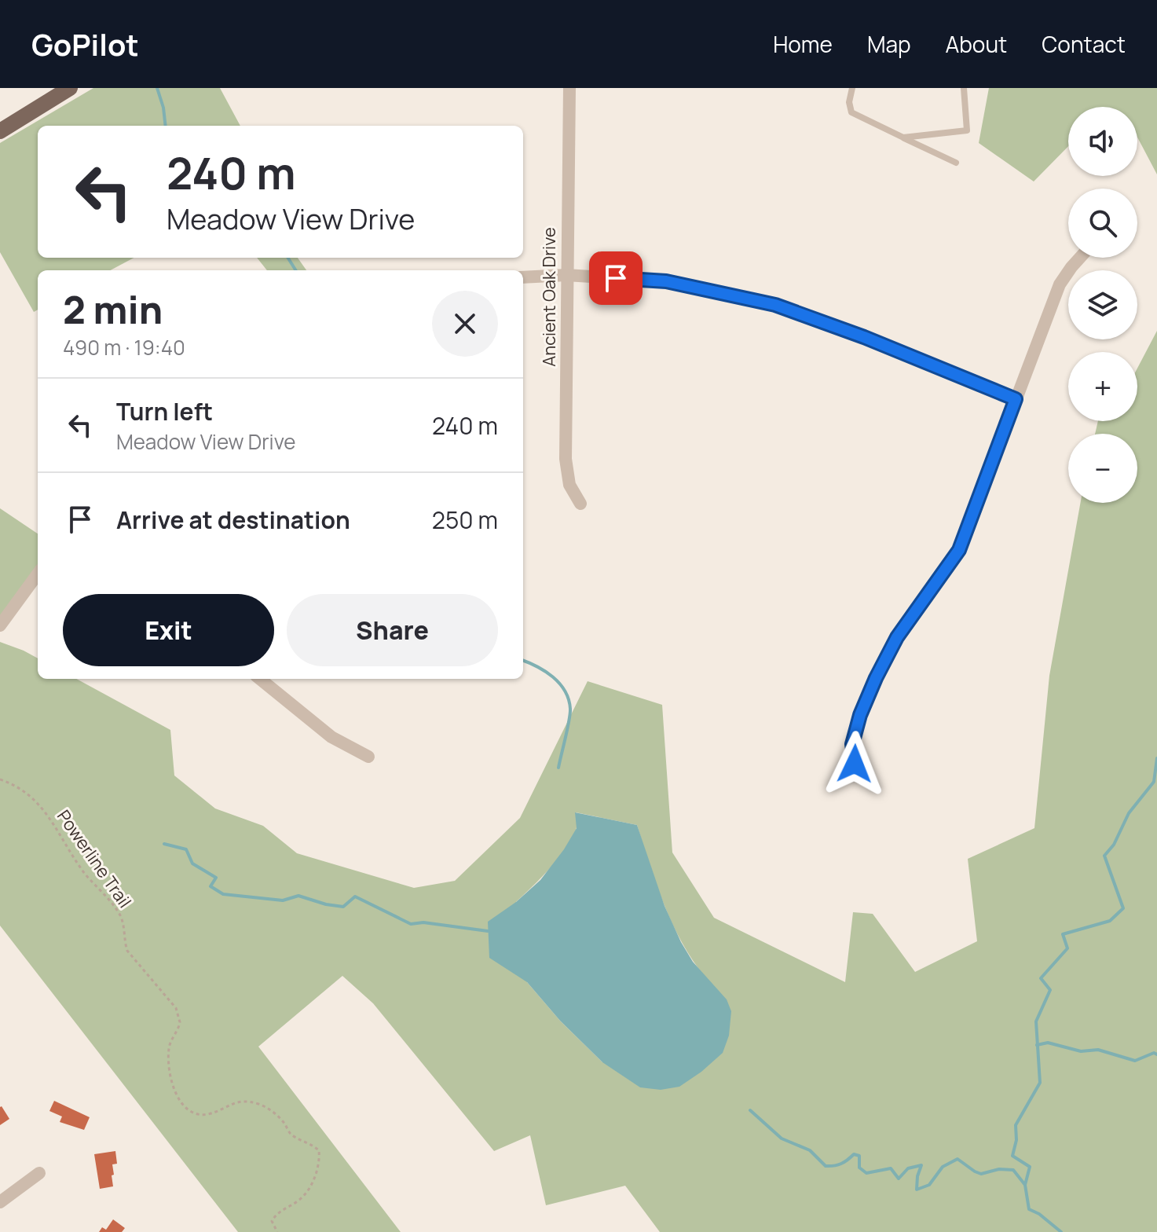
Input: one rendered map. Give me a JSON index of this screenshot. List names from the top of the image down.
{
  "streets": {
    "street": ["Ancient Oak Drive"],
    "path": ["Powerline Trail"]
  },
  "page": {
    "header": "GoPilot",
    "nav": [
      "Home",
      "Map",
      "About",
      "Contact"
    ],
    "map_buttons": ["+", "−"],
    "turn": ["240 m", "Meadow View Drive"],
    "heading": ["2 min", "490 m · 19:40"],
    "list": [
      {
        "name": "Turn left",
        "note": "Meadow View Drive",
        "value": "240 m"
      },
      {
        "name": "Arrive at destination",
        "value": "250 m"
      }
    ],
    "buttons": ["Exit", "Share"]
  }
}
